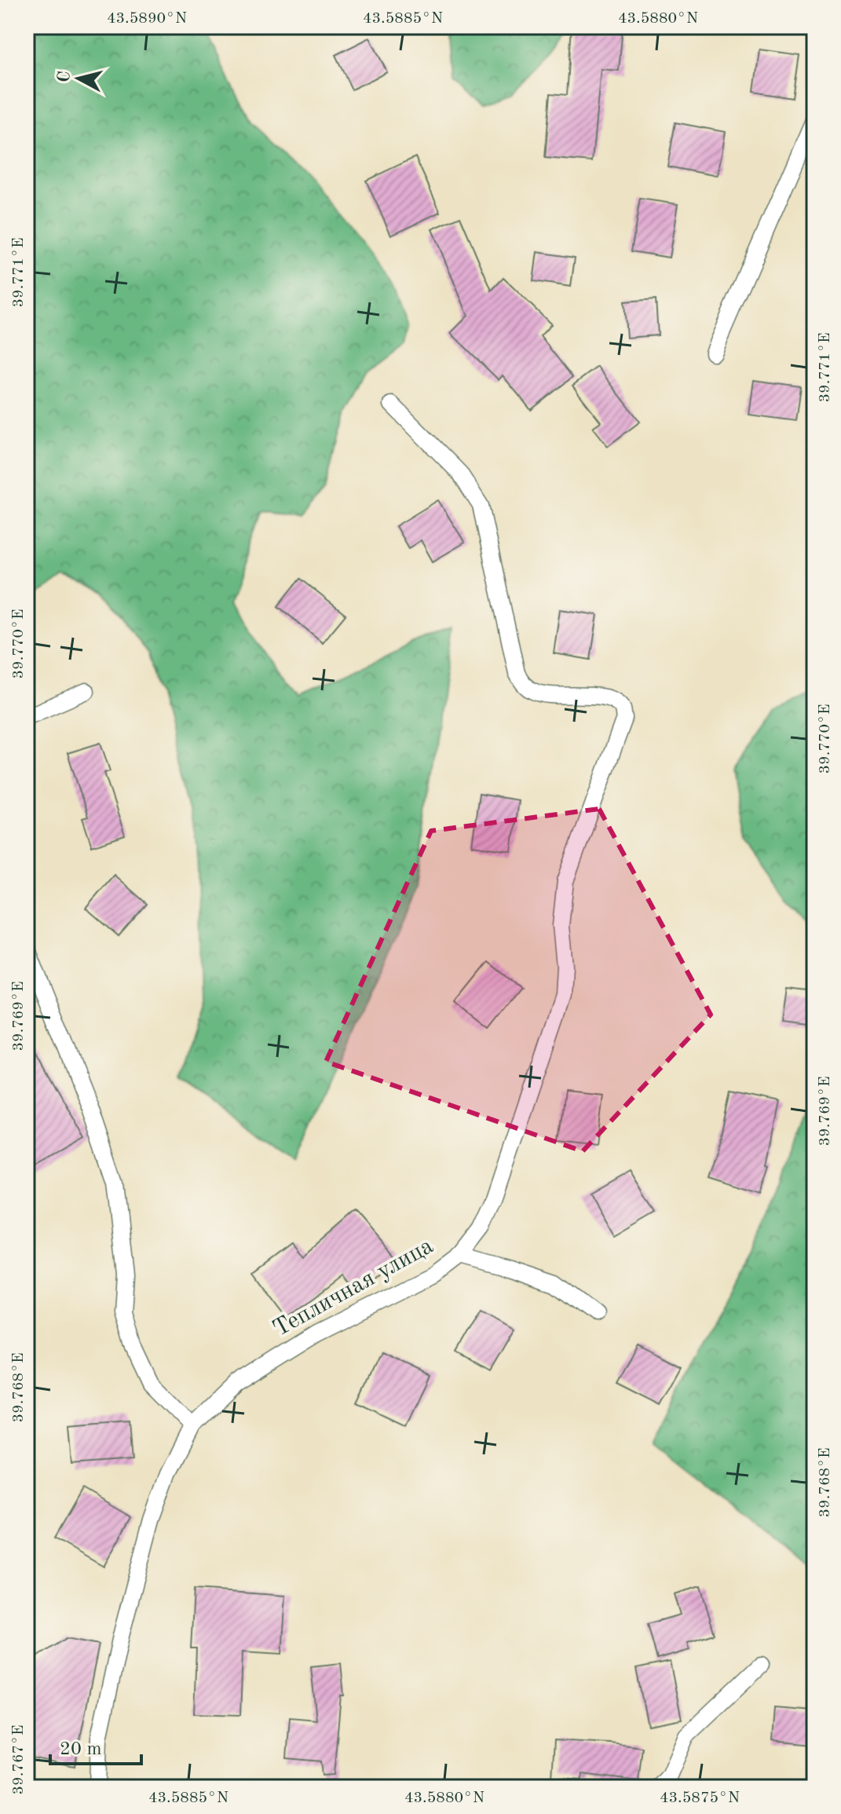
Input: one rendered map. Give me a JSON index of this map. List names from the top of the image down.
{
  "streets": {
    "lane": ["Тепличная улица"]
  },
  "scale_bar": "20 m",
  "north": "left",
  "coordinates": [
    "43.5890°N",
    "43.5885°N",
    "43.5880°N",
    "39.771°E",
    "39.770°E",
    "39.769°E",
    "39.768°E",
    "39.767°E",
    "43.5875°N"
  ]
}
